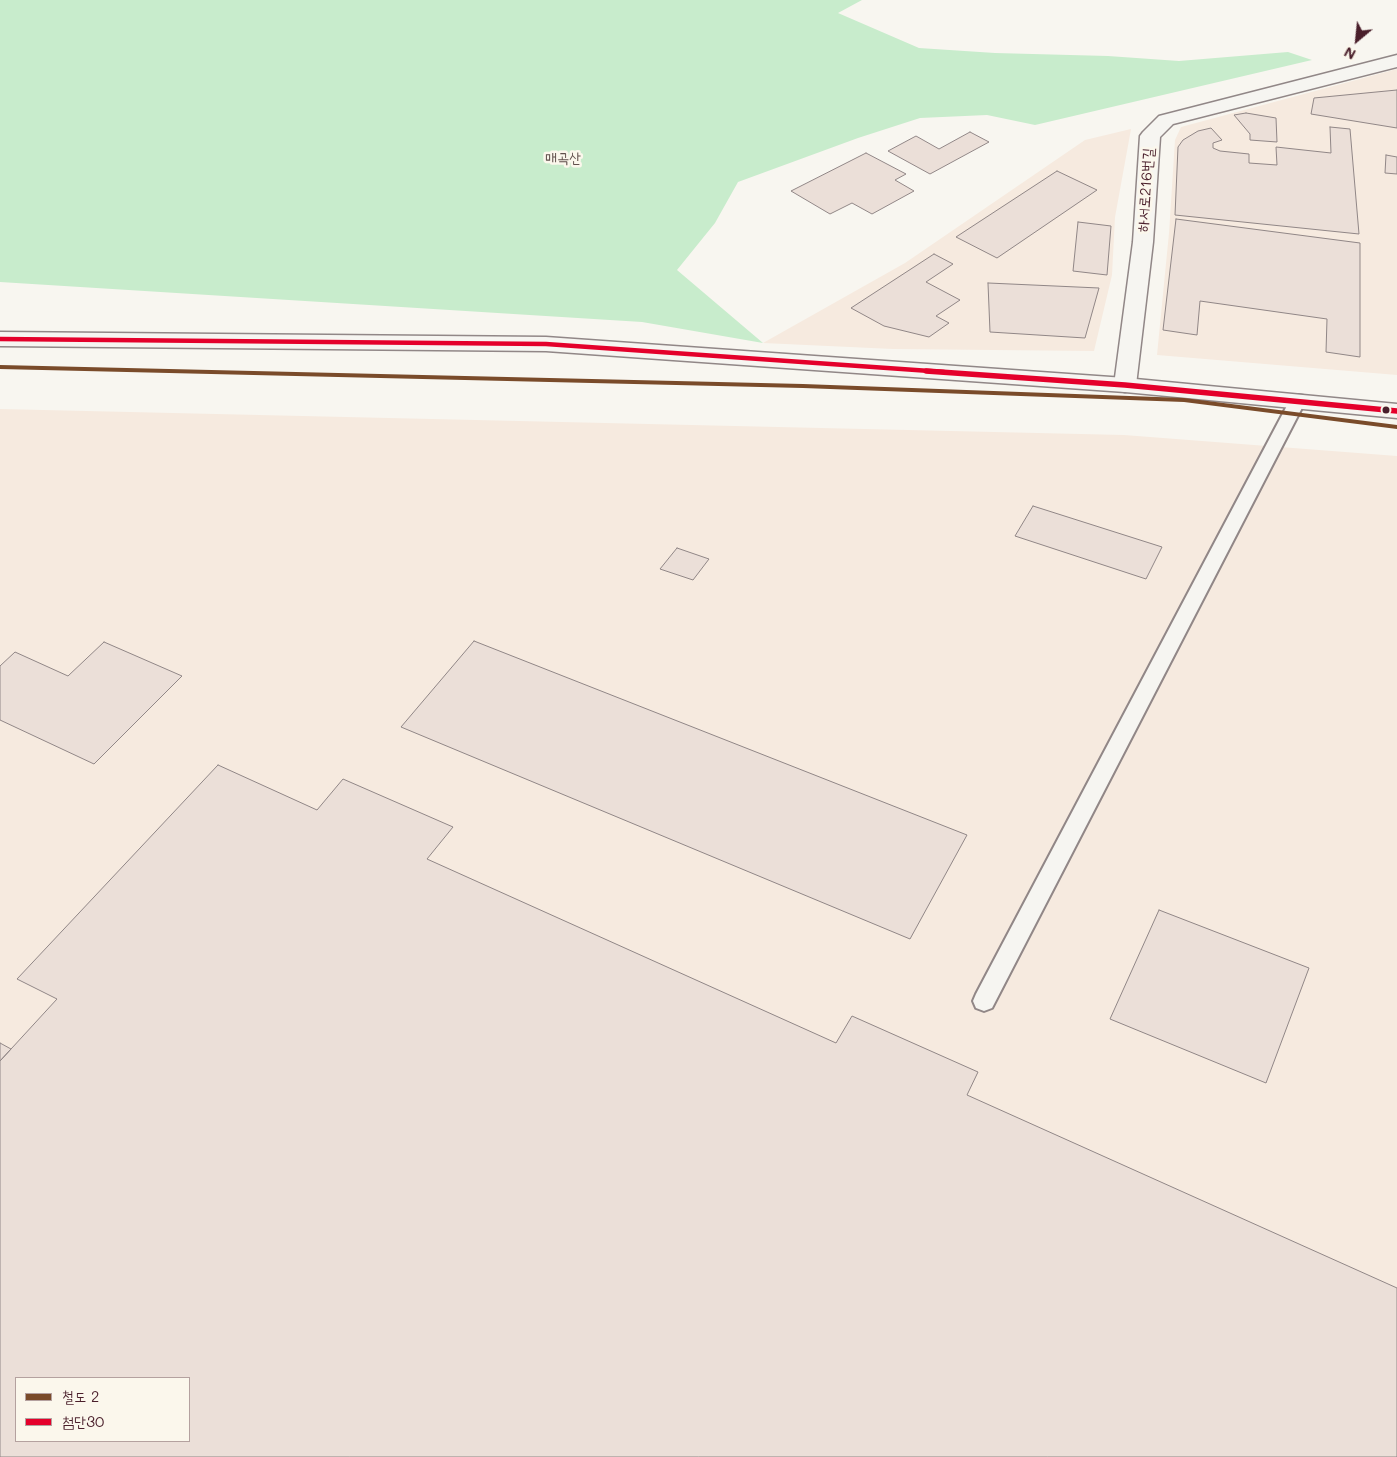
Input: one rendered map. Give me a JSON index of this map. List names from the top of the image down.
{
  "streets": {
    "main road": ["하서로216번길"]
  },
  "parks": ["매곡산"],
  "lines": ["transit line 첨단30", "rail line 2"],
  "legend": ["철도 2", "첨단30"],
  "north": "bottom left"
}
